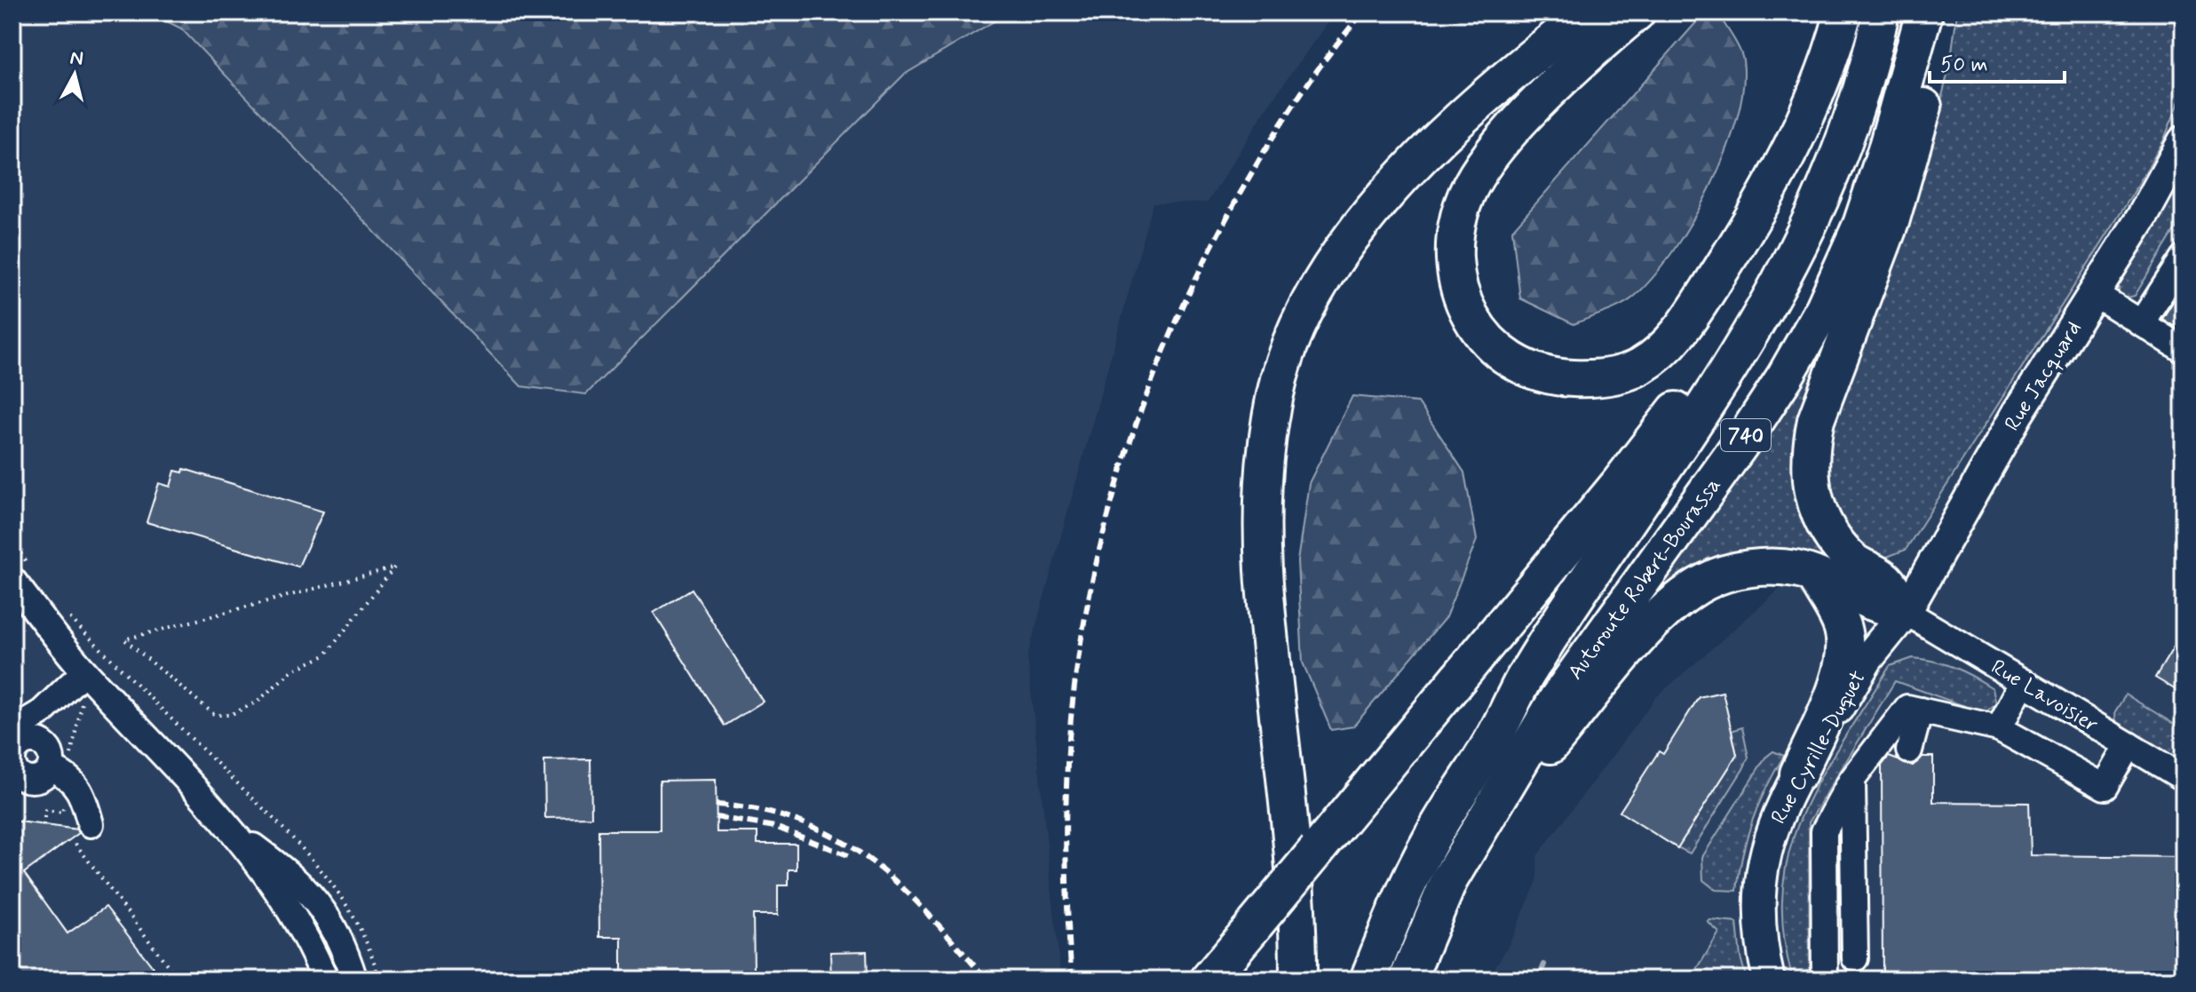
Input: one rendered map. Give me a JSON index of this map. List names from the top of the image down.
{
  "streets": {
    "highway": ["740", "Autoroute Robert-Bourassa"],
    "main road": ["Rue Jacquard", "Rue Cyrille-Duquet"],
    "street": ["Rue Lavoisier"]
  },
  "crossings": [
    ["Rue Jacquard", "Rue Lavoisier"],
    ["Rue Jacquard", "Rue Cyrille-Duquet"],
    ["Rue Lavoisier", "Rue Cyrille-Duquet"]
  ],
  "scale_bar": "50 m",
  "north": "top"
}
